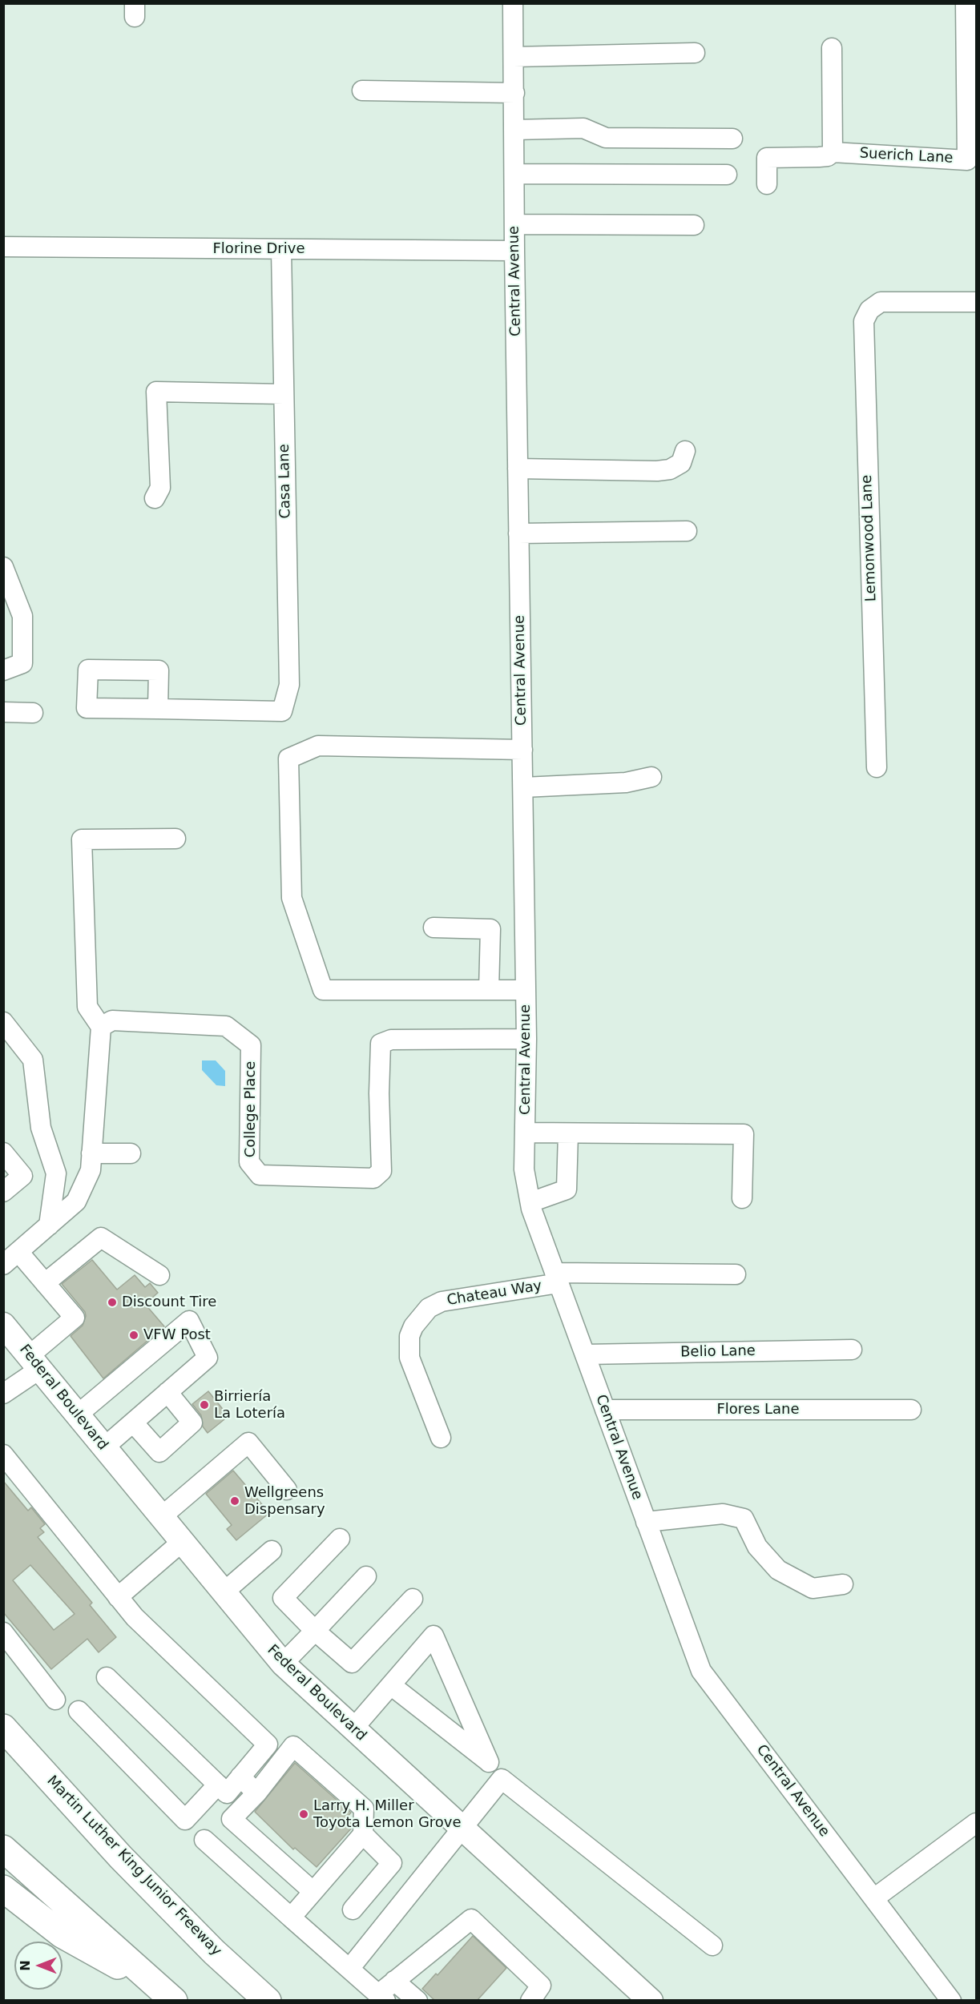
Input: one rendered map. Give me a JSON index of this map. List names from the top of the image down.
{
  "streets": {
    "highway": ["Martin Luther King Junior Freeway"],
    "main road": ["Federal Boulevard"],
    "street": [
      "Suerich Lane",
      "Florine Drive",
      "Central Avenue",
      "Casa Lane",
      "Lemonwood Lane",
      "College Place",
      "Chateau Way",
      "Belio Lane",
      "Flores Lane"
    ]
  },
  "crossings": [
    ["Florine Drive", "Central Avenue"],
    ["Florine Drive", "Casa Lane"],
    ["Central Avenue", "College Place"],
    ["Central Avenue", "Chateau Way"],
    ["Central Avenue", "Belio Lane"],
    ["Central Avenue", "Flores Lane"]
  ],
  "places": [
    "Discount Tire",
    "VFW Post",
    "Birriería La Lotería",
    "Wellgreens Dispensary",
    "Larry H. Miller Toyota Lemon Grove"
  ],
  "north": "left"
}
